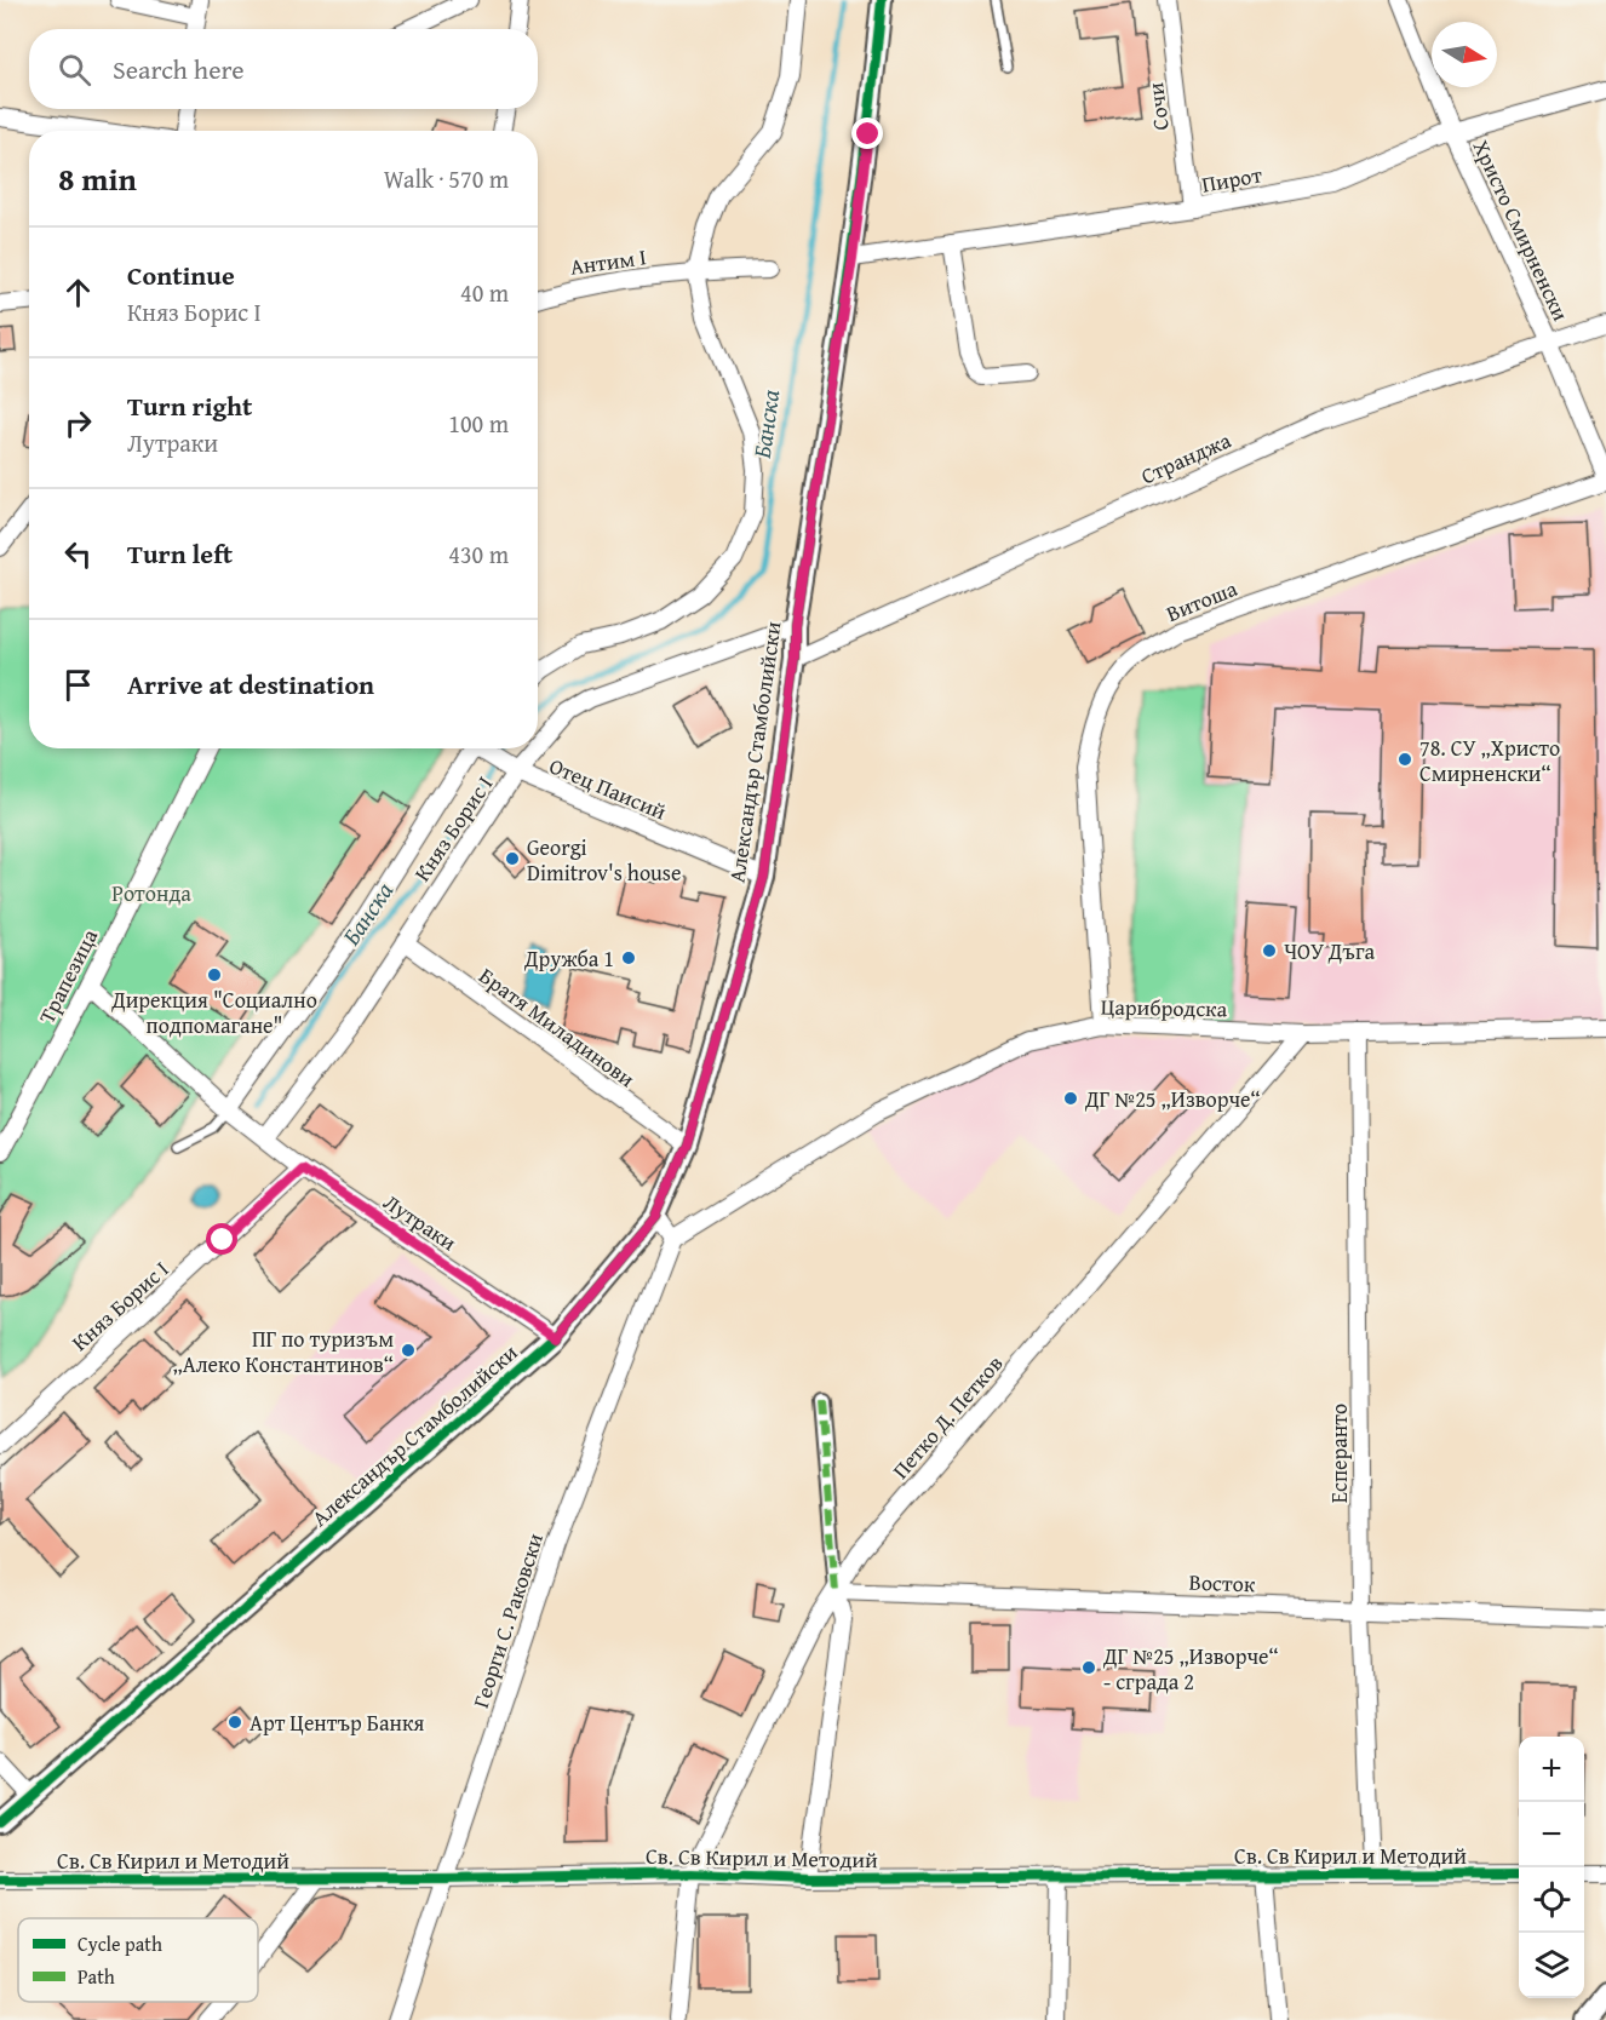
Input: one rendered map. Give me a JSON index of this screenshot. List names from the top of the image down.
{
  "streets": {
    "street": [
      "Сочи",
      "Пирот",
      "Христо Смирненски",
      "Антим I",
      "Странджа",
      "Витоша",
      "Александър Стамболийски",
      "Отец Паисий",
      "Княз Борис I",
      "Трапезица",
      "Царибродска",
      "Братя Миладинови",
      "Лутраки",
      "Петко Д. Петков",
      "Есперанто",
      "Восток",
      "Георги С. Раковски",
      "Св. Св Кирил и Методий"
    ]
  },
  "crossings": [
    ["Сочи", "Пирот"],
    ["Пирот", "Христо Смирненски"],
    ["Пирот", "Александър Стамболийски"],
    ["Христо Смирненски", "Странджа"],
    ["Христо Смирненски", "Витоша"],
    ["Странджа", "Александър Стамболийски"],
    ["Витоша", "Царибродска"],
    ["Александър Стамболийски", "Отец Паисий"],
    ["Александър Стамболийски", "Княз Борис I"],
    ["Александър Стамболийски", "Братя Миладинови"],
    ["Александър Стамболийски", "Лутраки"],
    ["Отец Паисий", "Княз Борис I"],
    ["Княз Борис I", "Братя Миладинови"],
    ["Княз Борис I", "Лутраки"],
    ["Трапезица", "Лутраки"],
    ["Царибродска", "Петко Д. Петков"],
    ["Царибродска", "Есперанто"],
    ["Царибродска", "Георги С. Раковски"],
    ["Петко Д. Петков", "Восток"],
    ["Петко Д. Петков", "Св. Св Кирил и Методий"],
    ["Есперанто", "Восток"],
    ["Есперанто", "Св. Св Кирил и Методий"],
    ["Георги С. Раковски", "Св. Св Кирил и Методий"]
  ],
  "water": ["Банска"],
  "parks": ["Ротонда"],
  "places": [
    "78. СУ „Христо Смирненски“",
    "Georgi Dimitrov's house",
    "ЧОУ Дъга",
    "Дружба 1",
    "Дирекция \"Социално подпомагане\"",
    "ДГ №25 „Изворче“",
    "ПГ по туризъм „Алеко Константинов“",
    "ДГ №25 „Изворче“ - сграда 2",
    "Арт Център Банкя"
  ],
  "legend": ["Cycle path", "Path"],
  "north": "right",
  "page": {
    "search": "Search here",
    "heading": ["8 min", "Walk · 570 m"],
    "list": [
      ["Continue", "Княз Борис I", "40 m"],
      ["Turn right", "Лутраки", "100 m"],
      ["Turn left", "430 m"],
      "Arrive at destination"
    ],
    "map_buttons": ["+", "−"]
  }
}
